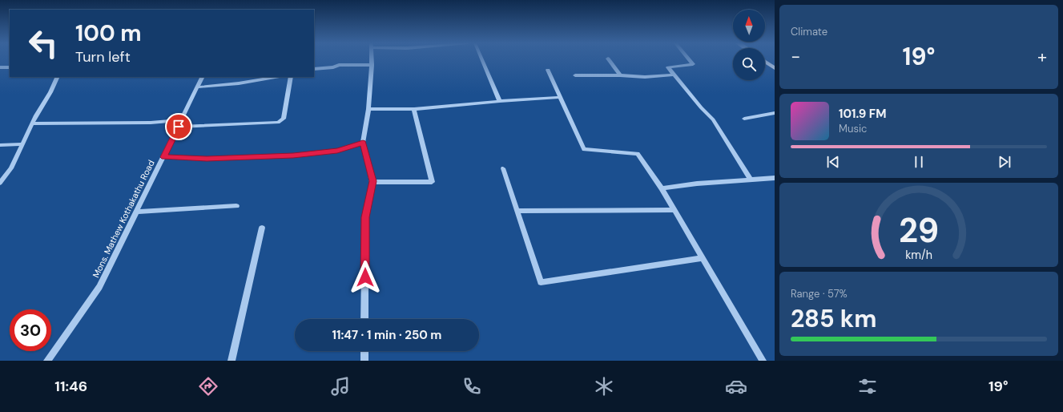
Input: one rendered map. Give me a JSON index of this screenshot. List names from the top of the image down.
{
  "streets": {
    "street": ["Mons. Mathew Kothakathu Road"]
  },
  "north": "top",
  "page": {
    "tile": [
      "Climate",
      ["Range · 57%", "285 km"]
    ],
    "turn": ["100 m", "Turn left"],
    "heat": ["−", "19°", "+"],
    "song": ["101.9 FM", "Music"],
    "limit": "30",
    "trip": "11:47 · 1 min · 250 m",
    "tabs": ["11:46", "19°"],
    "gauge": ["29", "km/h"]
  }
}
